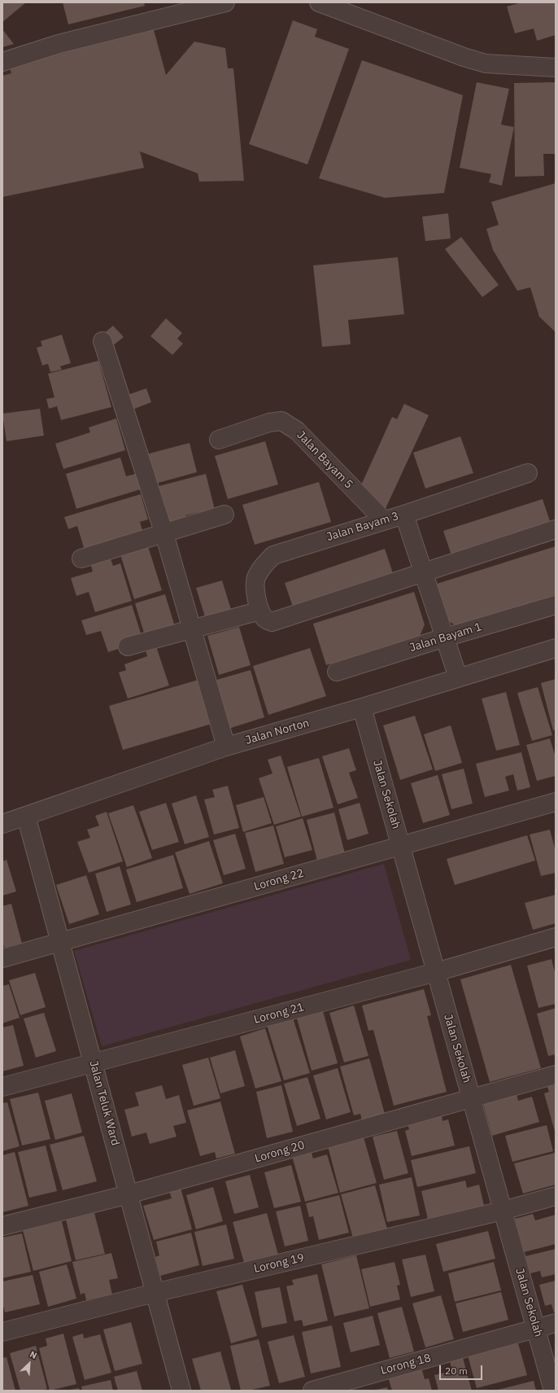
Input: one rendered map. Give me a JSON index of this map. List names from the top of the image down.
{
  "streets": {
    "street": [
      "Jalan Bayam 5",
      "Jalan Bayam 3",
      "Jalan Bayam 1",
      "Jalan Norton",
      "Jalan Sekolah",
      "Lorong 22",
      "Lorong 21",
      "Jalan Teluk Ward",
      "Lorong 20",
      "Lorong 19",
      "Lorong 18"
    ]
  },
  "crossings": [
    ["Jalan Bayam 5", "Jalan Bayam 3"],
    ["Jalan Norton", "Jalan Sekolah"],
    ["Jalan Norton", "Jalan Teluk Ward"],
    ["Jalan Sekolah", "Lorong 22"],
    ["Jalan Sekolah", "Lorong 21"],
    ["Jalan Sekolah", "Lorong 20"],
    ["Jalan Sekolah", "Lorong 19"],
    ["Jalan Sekolah", "Lorong 18"],
    ["Lorong 22", "Jalan Teluk Ward"],
    ["Lorong 21", "Jalan Teluk Ward"],
    ["Jalan Teluk Ward", "Lorong 20"],
    ["Jalan Teluk Ward", "Lorong 19"]
  ],
  "scale_bar": "20 m",
  "north": "top right"
}
